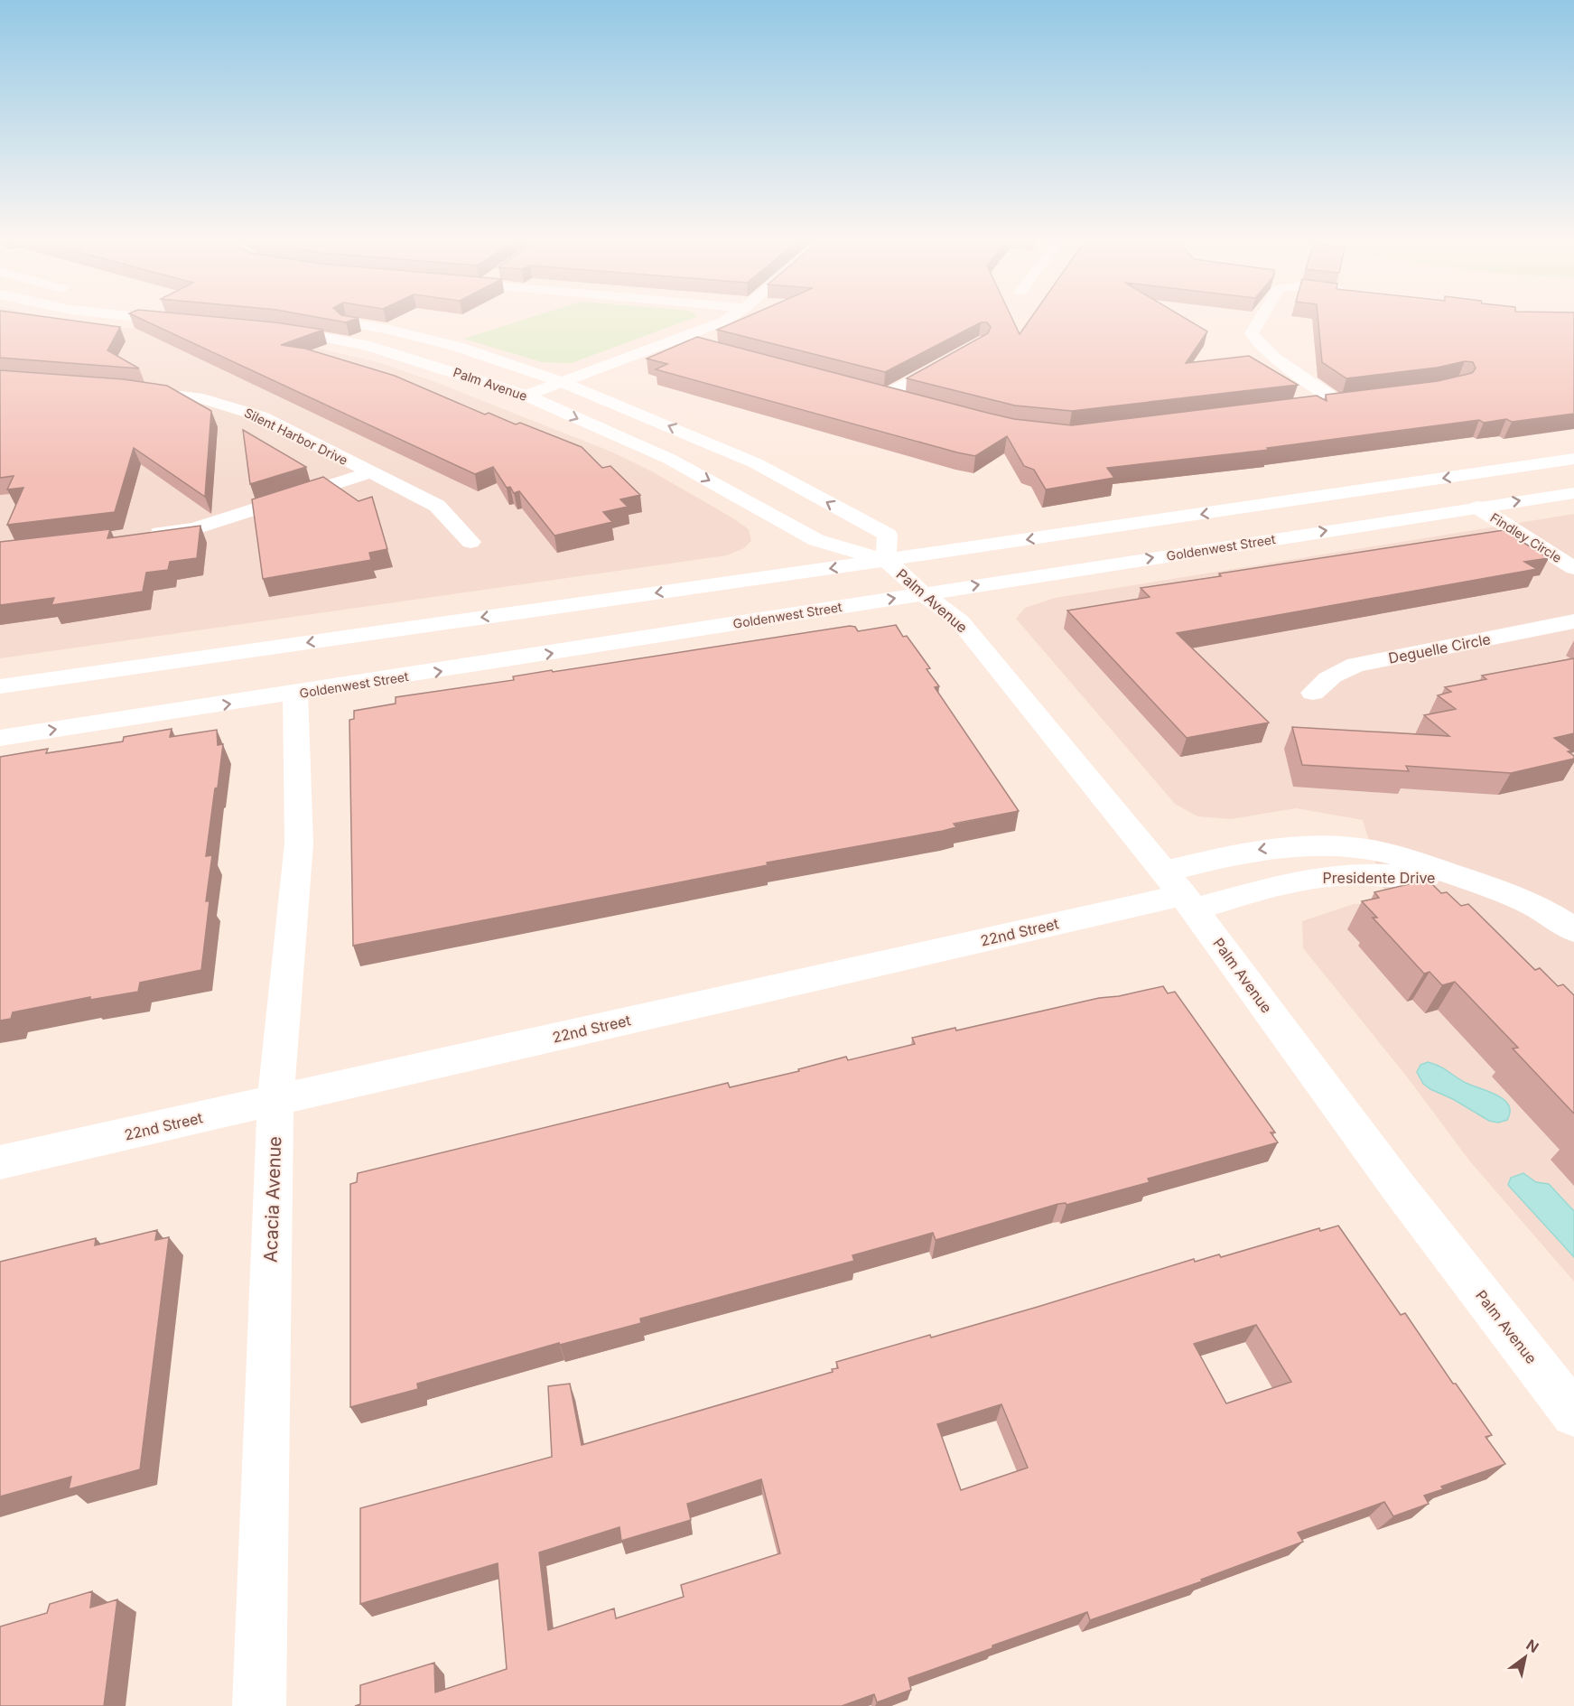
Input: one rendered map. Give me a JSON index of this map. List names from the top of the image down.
{
  "streets": {
    "street": [
      "Palm Avenue",
      "Silent Harbor Drive",
      "Findley Circle",
      "Goldenwest Street",
      "Deguelle Circle",
      "Presidente Drive",
      "22nd Street",
      "Acacia Avenue"
    ]
  },
  "crossings": [
    ["Palm Avenue", "Goldenwest Street"],
    ["Palm Avenue", "Presidente Drive"],
    ["Palm Avenue", "22nd Street"],
    ["Findley Circle", "Goldenwest Street"],
    ["Goldenwest Street", "Acacia Avenue"],
    ["Presidente Drive", "22nd Street"],
    ["22nd Street", "Acacia Avenue"]
  ],
  "north": "top right"
}
